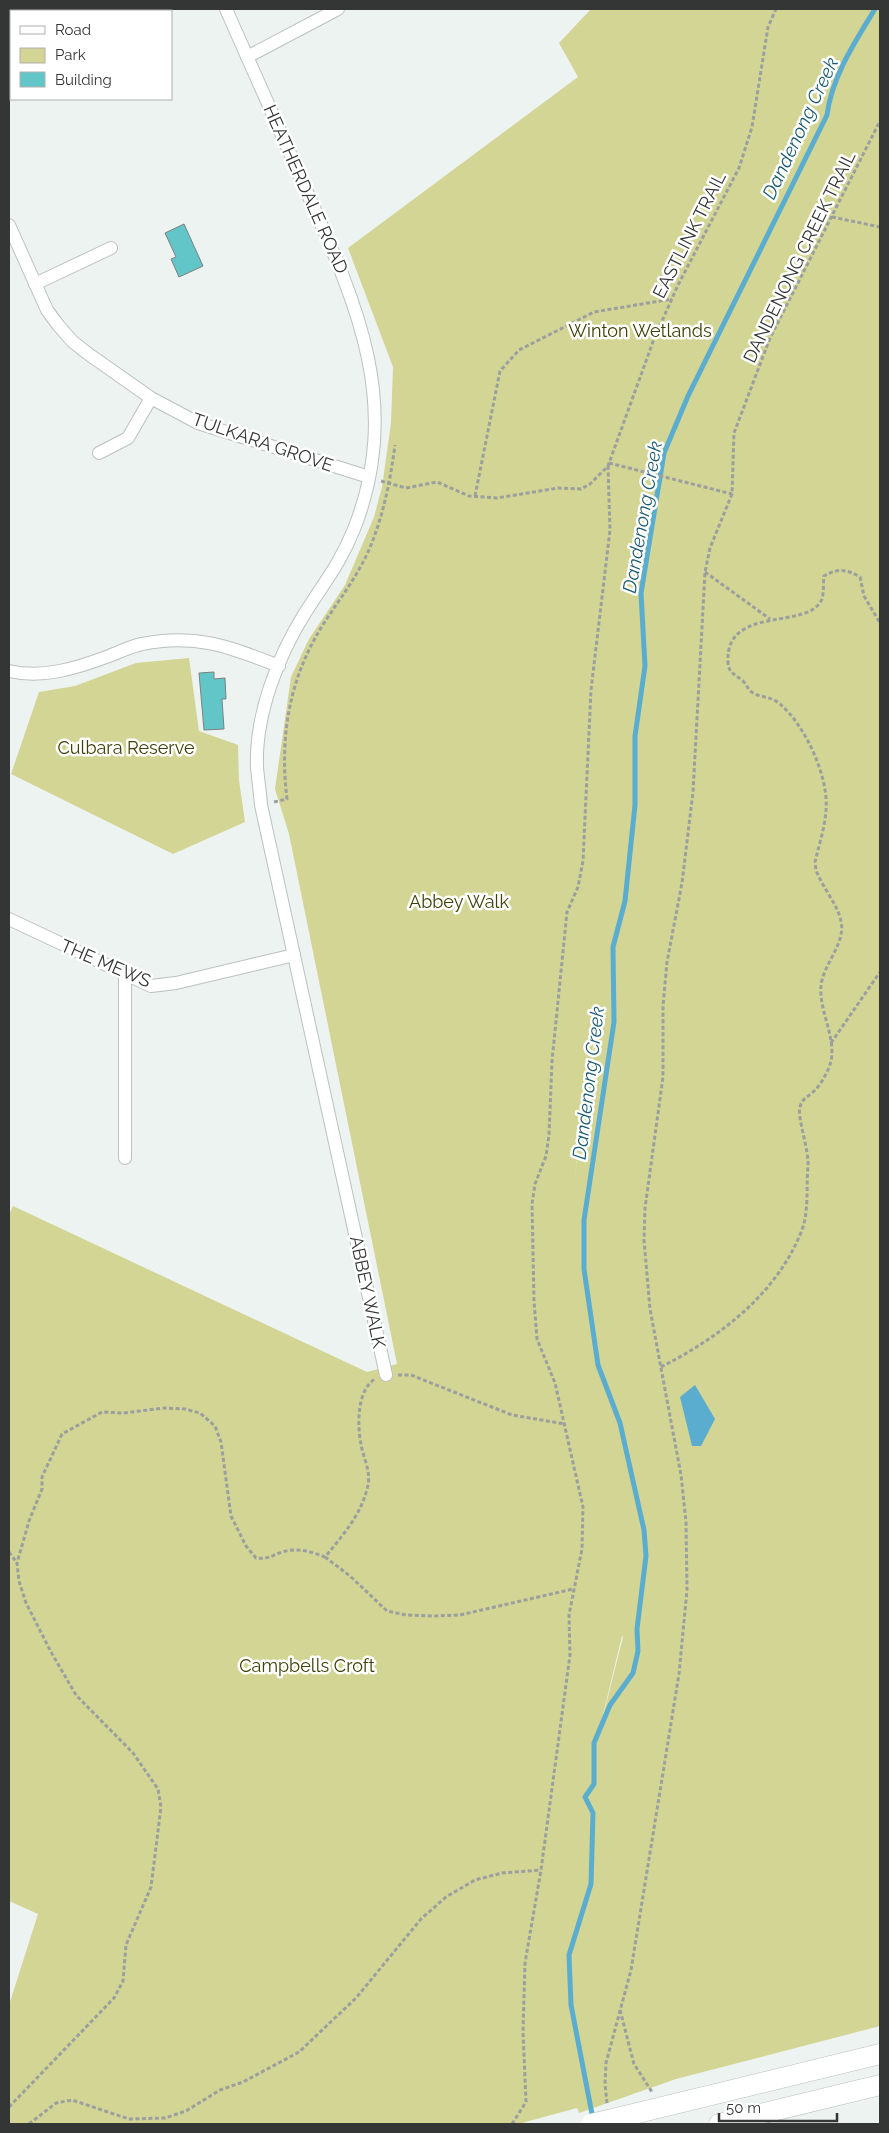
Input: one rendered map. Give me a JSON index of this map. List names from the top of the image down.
{
  "streets": {
    "street": [
      "HEATHERDALE ROAD",
      "TULKARA GROVE",
      "THE MEWS",
      "ABBEY WALK"
    ],
    "path": ["EASTLINK TRAIL", "DANDENONG CREEK TRAIL"]
  },
  "crossings": [
    ["HEATHERDALE ROAD", "ABBEY WALK"],
    ["TULKARA GROVE", "ABBEY WALK"],
    ["THE MEWS", "ABBEY WALK"]
  ],
  "water": ["Dandenong Creek"],
  "parks": [
    "Winton Wetlands",
    "Culbara Reserve",
    "Abbey Walk",
    "Campbells Croft"
  ],
  "legend": ["Road", "Park", "Building"],
  "scale_bar": "50 m"
}
